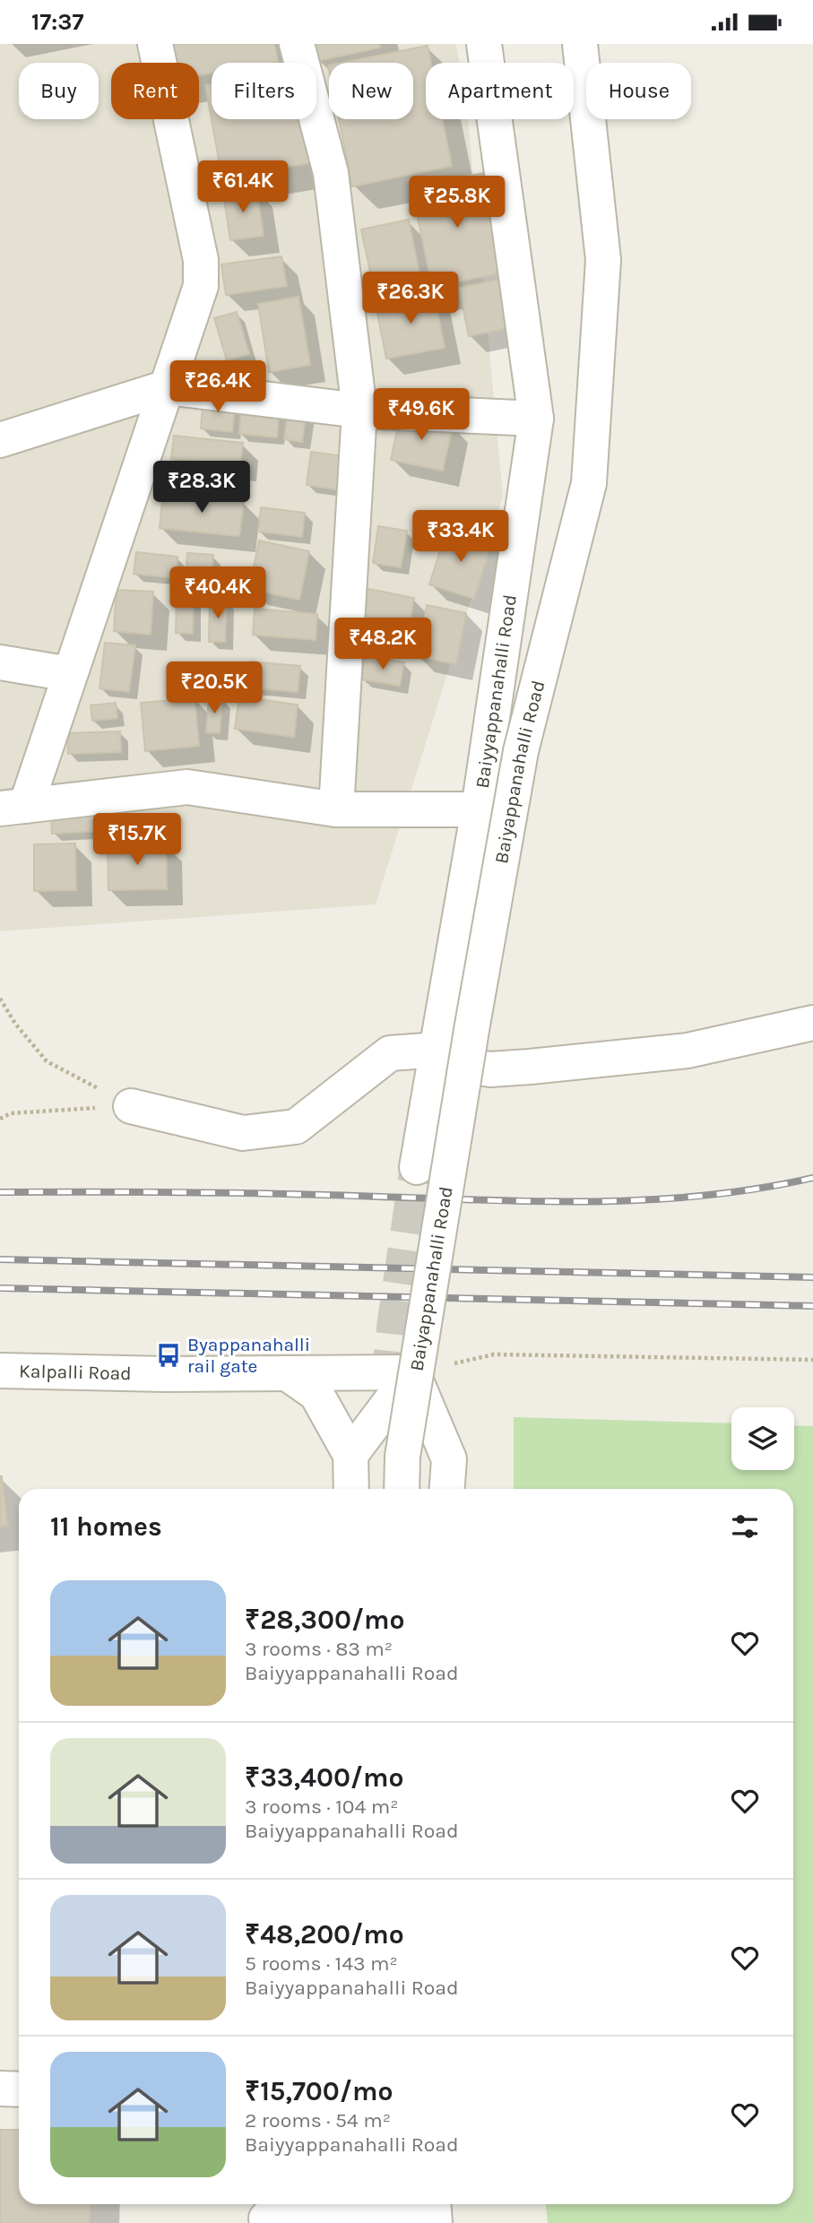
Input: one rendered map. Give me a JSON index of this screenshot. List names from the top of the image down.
{
  "streets": {
    "street": ["Baiyyappanahalli Road", "Baiyappanahalli Road", "Kalpalli Road"]
  },
  "places": {
    "bus stop": ["Byappanahalli rail gate"]
  },
  "page": {
    "status": "17:37",
    "chip": [
      "Buy",
      "Rent",
      "Filters",
      "New",
      "Apartment",
      "House"
    ],
    "price": [
      "₹61.4K",
      "₹25.8K",
      "₹26.3K",
      "₹26.4K",
      "₹49.6K",
      "₹28.3K",
      "₹33.4K",
      "₹40.4K",
      "₹48.2K",
      "₹20.5K",
      "₹15.7K"
    ],
    "heading": "11 homes",
    "list": [
      {
        "name": "₹28,300/mo",
        "note": "3 rooms · 83 m² · Baiyyappanahalli Road"
      },
      {
        "name": "₹33,400/mo",
        "note": "3 rooms · 104 m² · Baiyyappanahalli Road"
      },
      {
        "name": "₹48,200/mo",
        "note": "5 rooms · 143 m² · Baiyyappanahalli Road"
      },
      {
        "name": "₹15,700/mo",
        "note": "2 rooms · 54 m² · Baiyyappanahalli Road"
      }
    ]
  }
}
